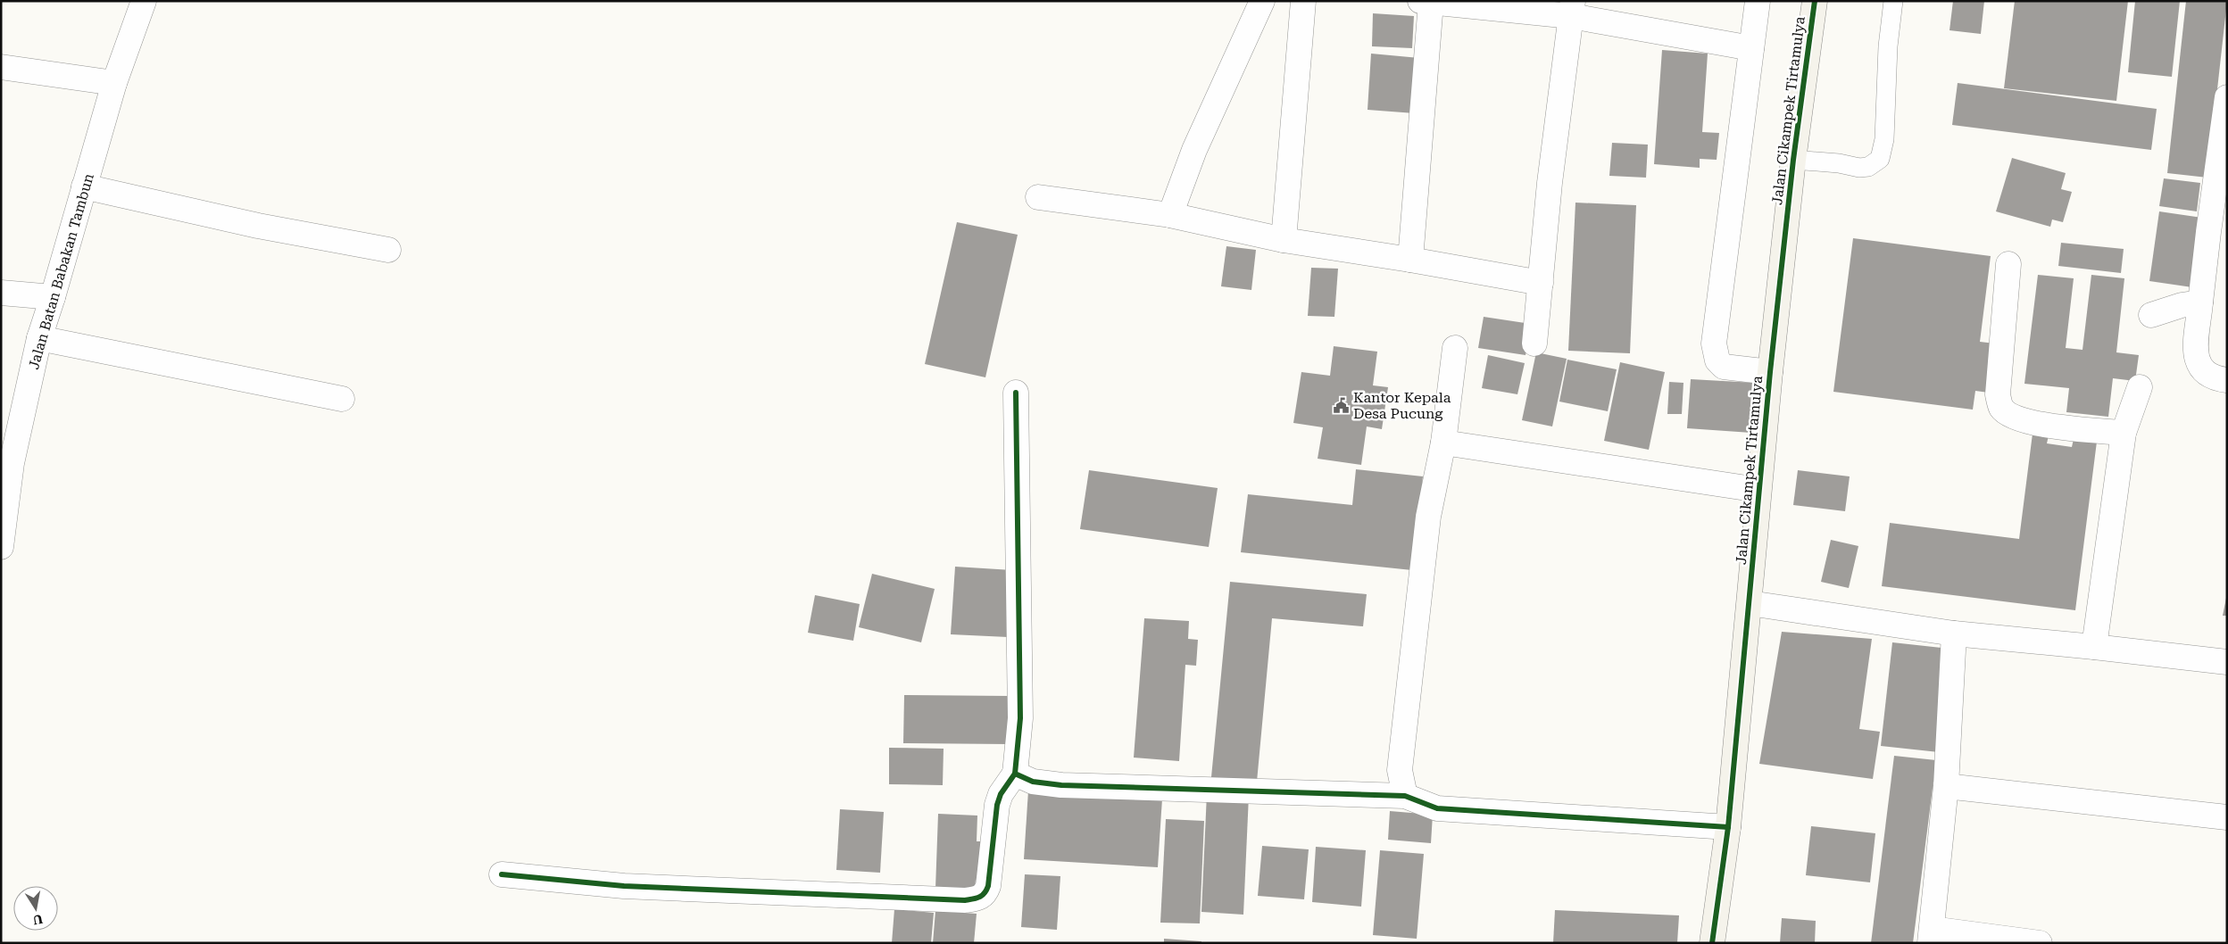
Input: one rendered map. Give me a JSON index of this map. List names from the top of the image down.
{
  "streets": {
    "street": ["Jalan Cikampek Tirtamulya", "Jalan Batan Babakan Tambun"]
  },
  "places": {
    "public building": ["Kantor Kepala Desa Pucung"]
  },
  "north": "bottom"
}
